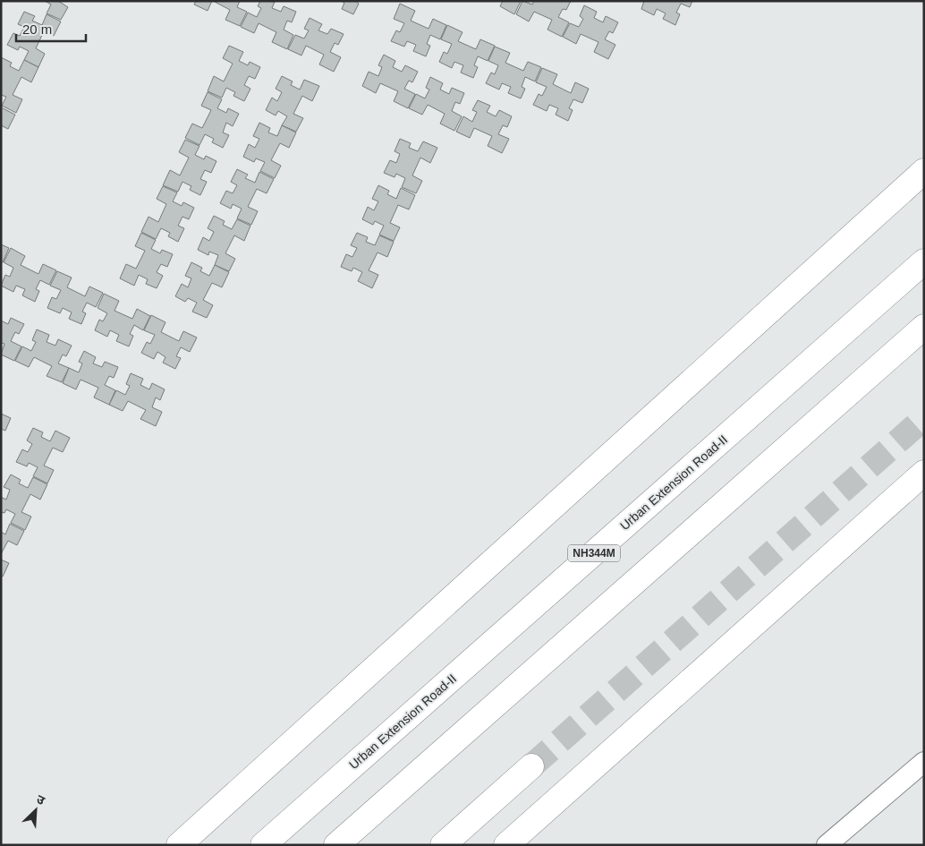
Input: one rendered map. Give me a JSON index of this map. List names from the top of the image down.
{
  "streets": {
    "main road": ["Urban Extension Road-II", "NH344M"]
  },
  "scale_bar": "20 m",
  "north": "top right"
}
